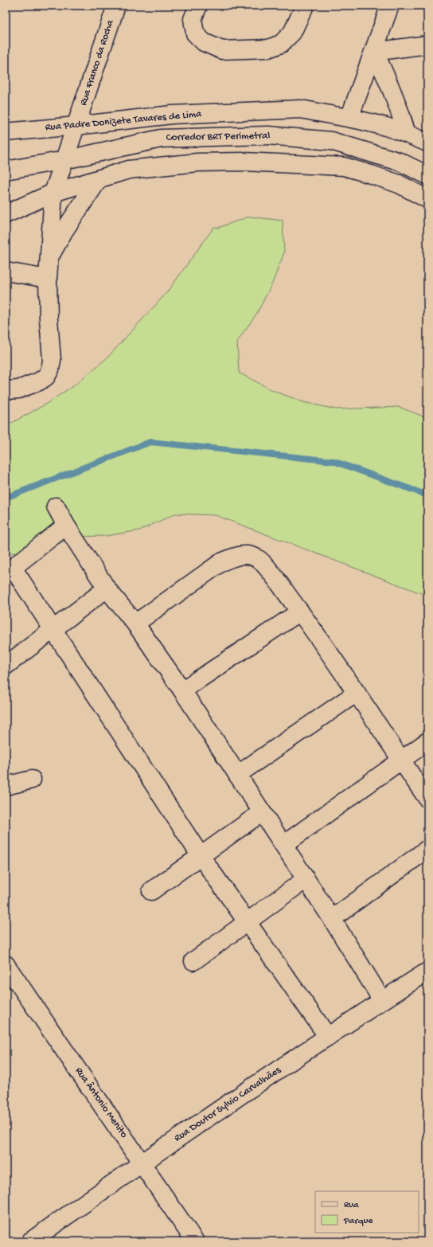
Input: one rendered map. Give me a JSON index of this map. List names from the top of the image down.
{
  "streets": {
    "street": [
      "Rua Franco da Rocha",
      "Rua Padre Donizete Tavares de Lima",
      "Corredor BRT Perimetral",
      "Rua Ântonio Menito",
      "Rua Doutor Sylvio Carvalhães"
    ]
  },
  "crossings": [
    ["Rua Franco da Rocha", "Rua Padre Donizete Tavares de Lima"],
    ["Rua Franco da Rocha", "Corredor BRT Perimetral"],
    ["Rua Ântonio Menito", "Rua Doutor Sylvio Carvalhães"]
  ],
  "legend": ["Rua", "Parque"]
}
